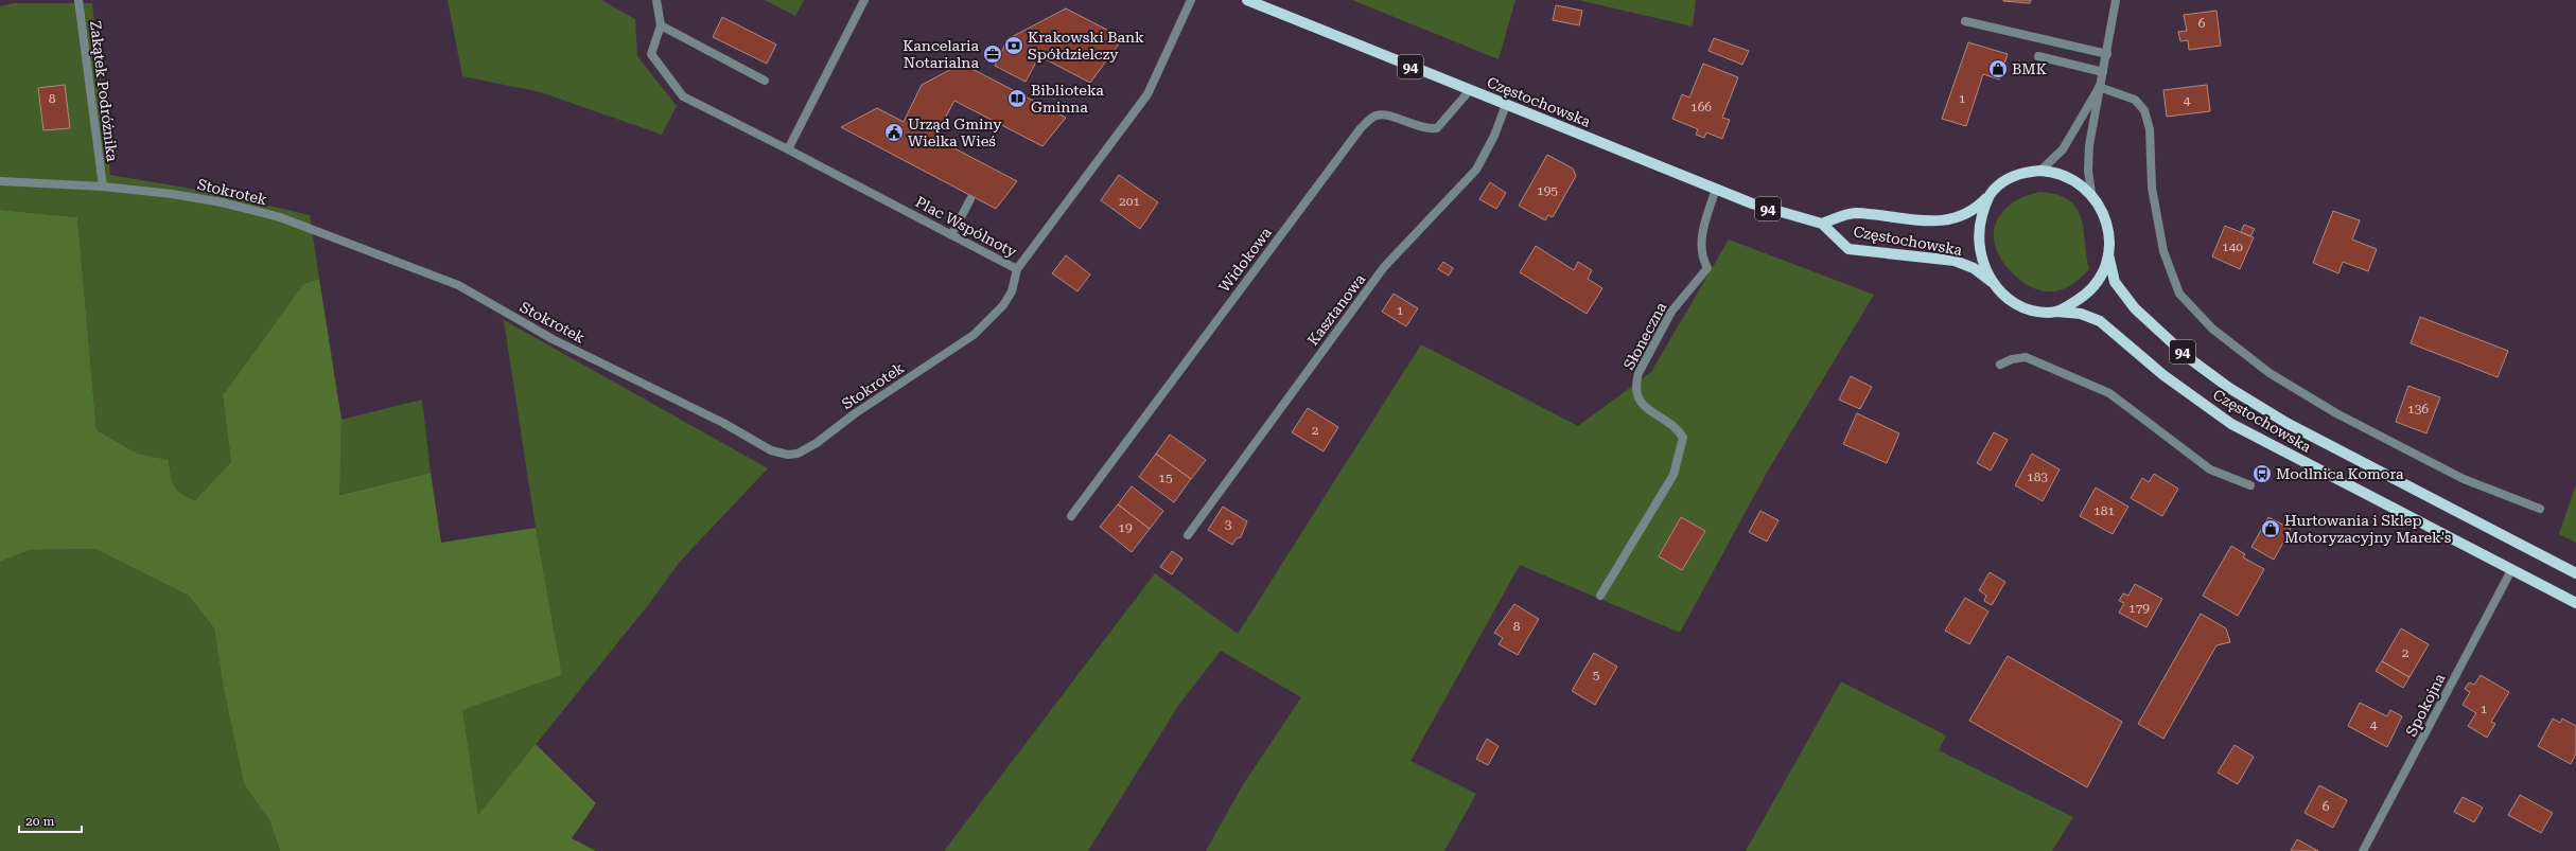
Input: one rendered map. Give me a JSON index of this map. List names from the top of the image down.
{
  "streets": {
    "main road": ["94", "Częstochowska"],
    "street": [
      "Zakątek Podróżnika",
      "Stokrotek",
      "Plac Wspólnoty",
      "Widokowa",
      "Kasztanowa",
      "Słoneczna",
      "Spokojna"
    ]
  },
  "crossings": [
    ["94", "Częstochowska"],
    ["Zakątek Podróżnika", "Stokrotek"],
    ["Częstochowska", "Widokowa"],
    ["Częstochowska", "Kasztanowa"],
    ["Częstochowska", "Słoneczna"],
    ["Częstochowska", "Spokojna"],
    ["Stokrotek", "Plac Wspólnoty"]
  ],
  "places": {
    "bank": ["Krakowski Bank Spółdzielczy"],
    "office": ["Kancelaria Notarialna"],
    "shop": ["BMK", "Hurtowania i Sklep Motoryzacyjny Marek's"],
    "library": ["Biblioteka Gminna"],
    "public building": ["Urząd Gminy Wielka Wieś"],
    "bus stop": ["Modlnica Komora"]
  },
  "house_numbers": [
    "6",
    "8",
    "1",
    "4",
    "166",
    "195",
    "201",
    "140",
    "1",
    "136",
    "2",
    "183",
    "15",
    "181",
    "3",
    "19",
    "179",
    "8",
    "2",
    "5",
    "1",
    "4",
    "6"
  ],
  "scale_bar": "20 m"
}
